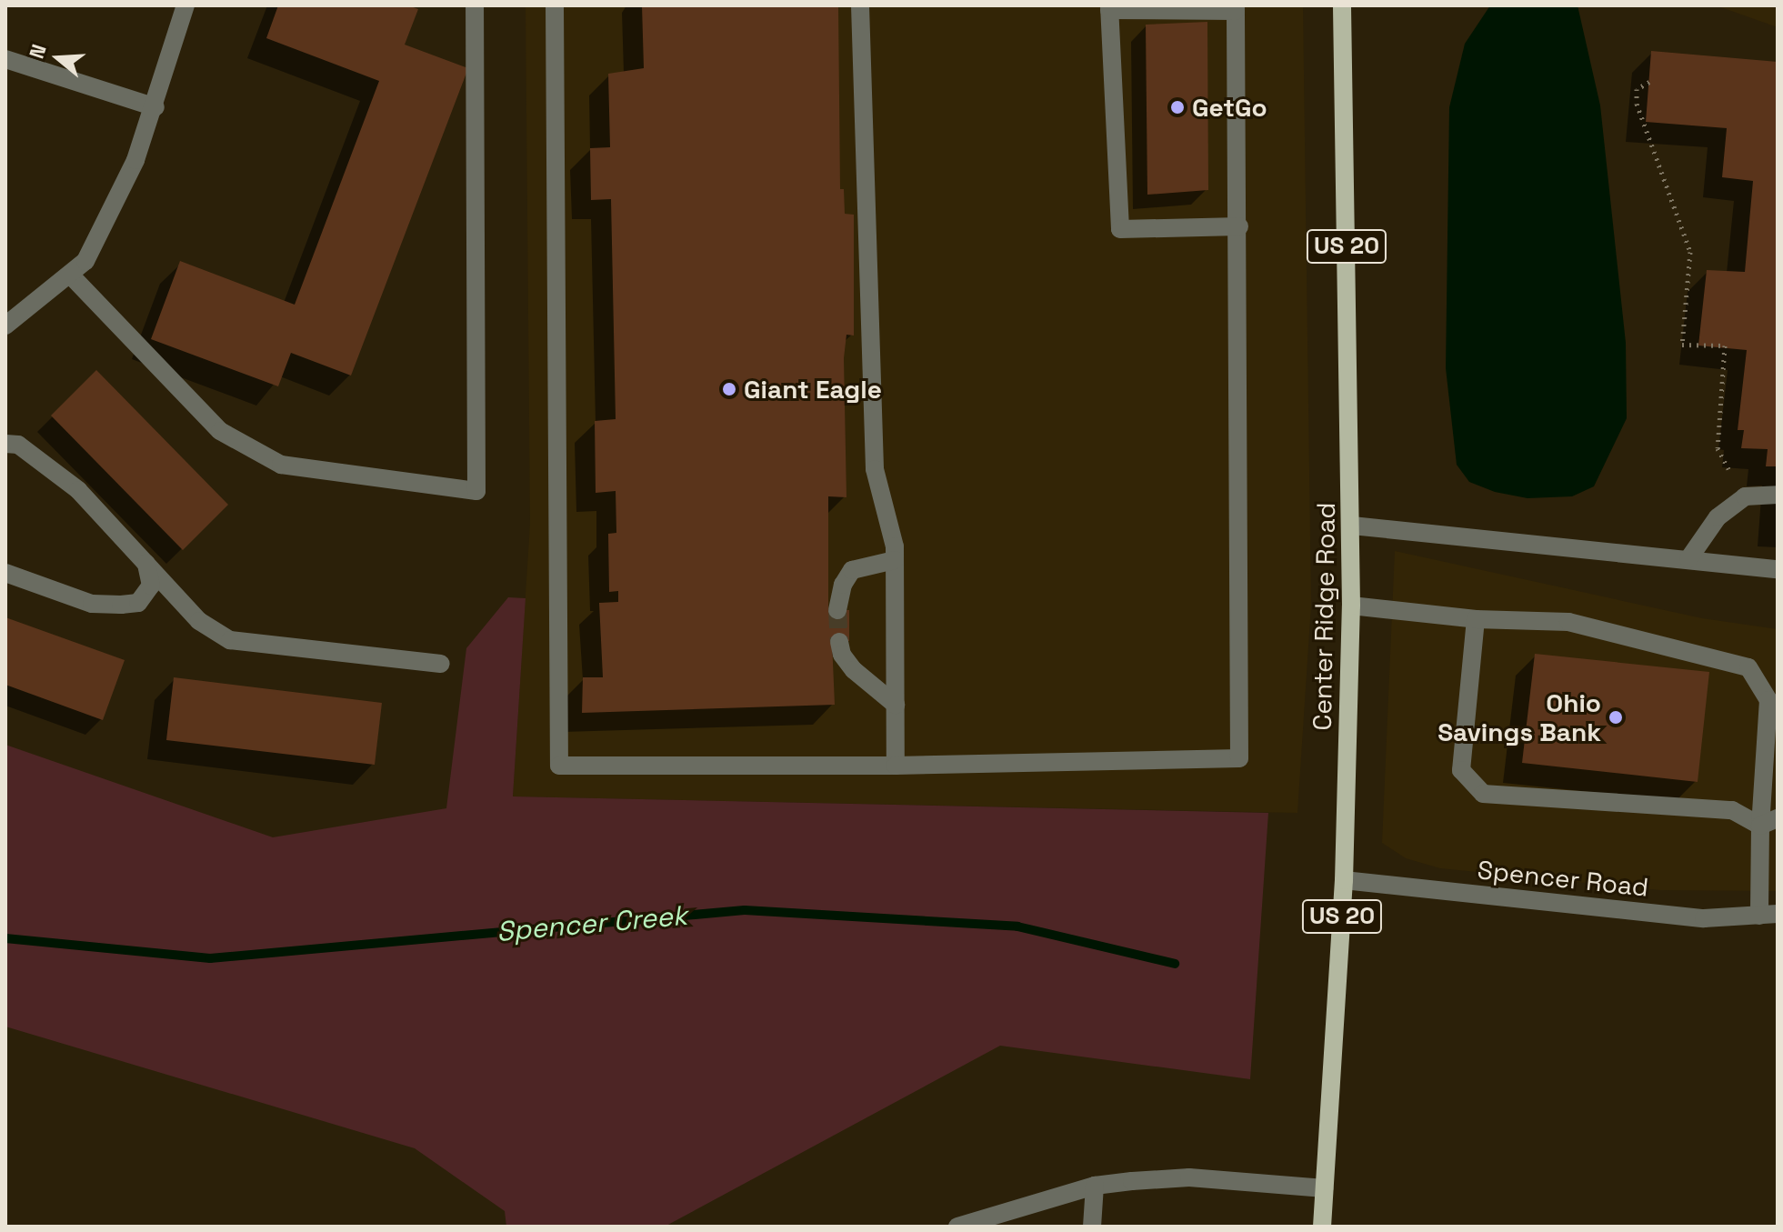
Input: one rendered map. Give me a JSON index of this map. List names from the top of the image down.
{
  "streets": {
    "main road": ["US 20", "Center Ridge Road"],
    "street": ["Spencer Road"]
  },
  "crossings": [
    ["Center Ridge Road", "Spencer Road"]
  ],
  "water": ["Spencer Creek"],
  "places": ["GetGo", "Giant Eagle", "Ohio Savings Bank"],
  "north": "left"
}
